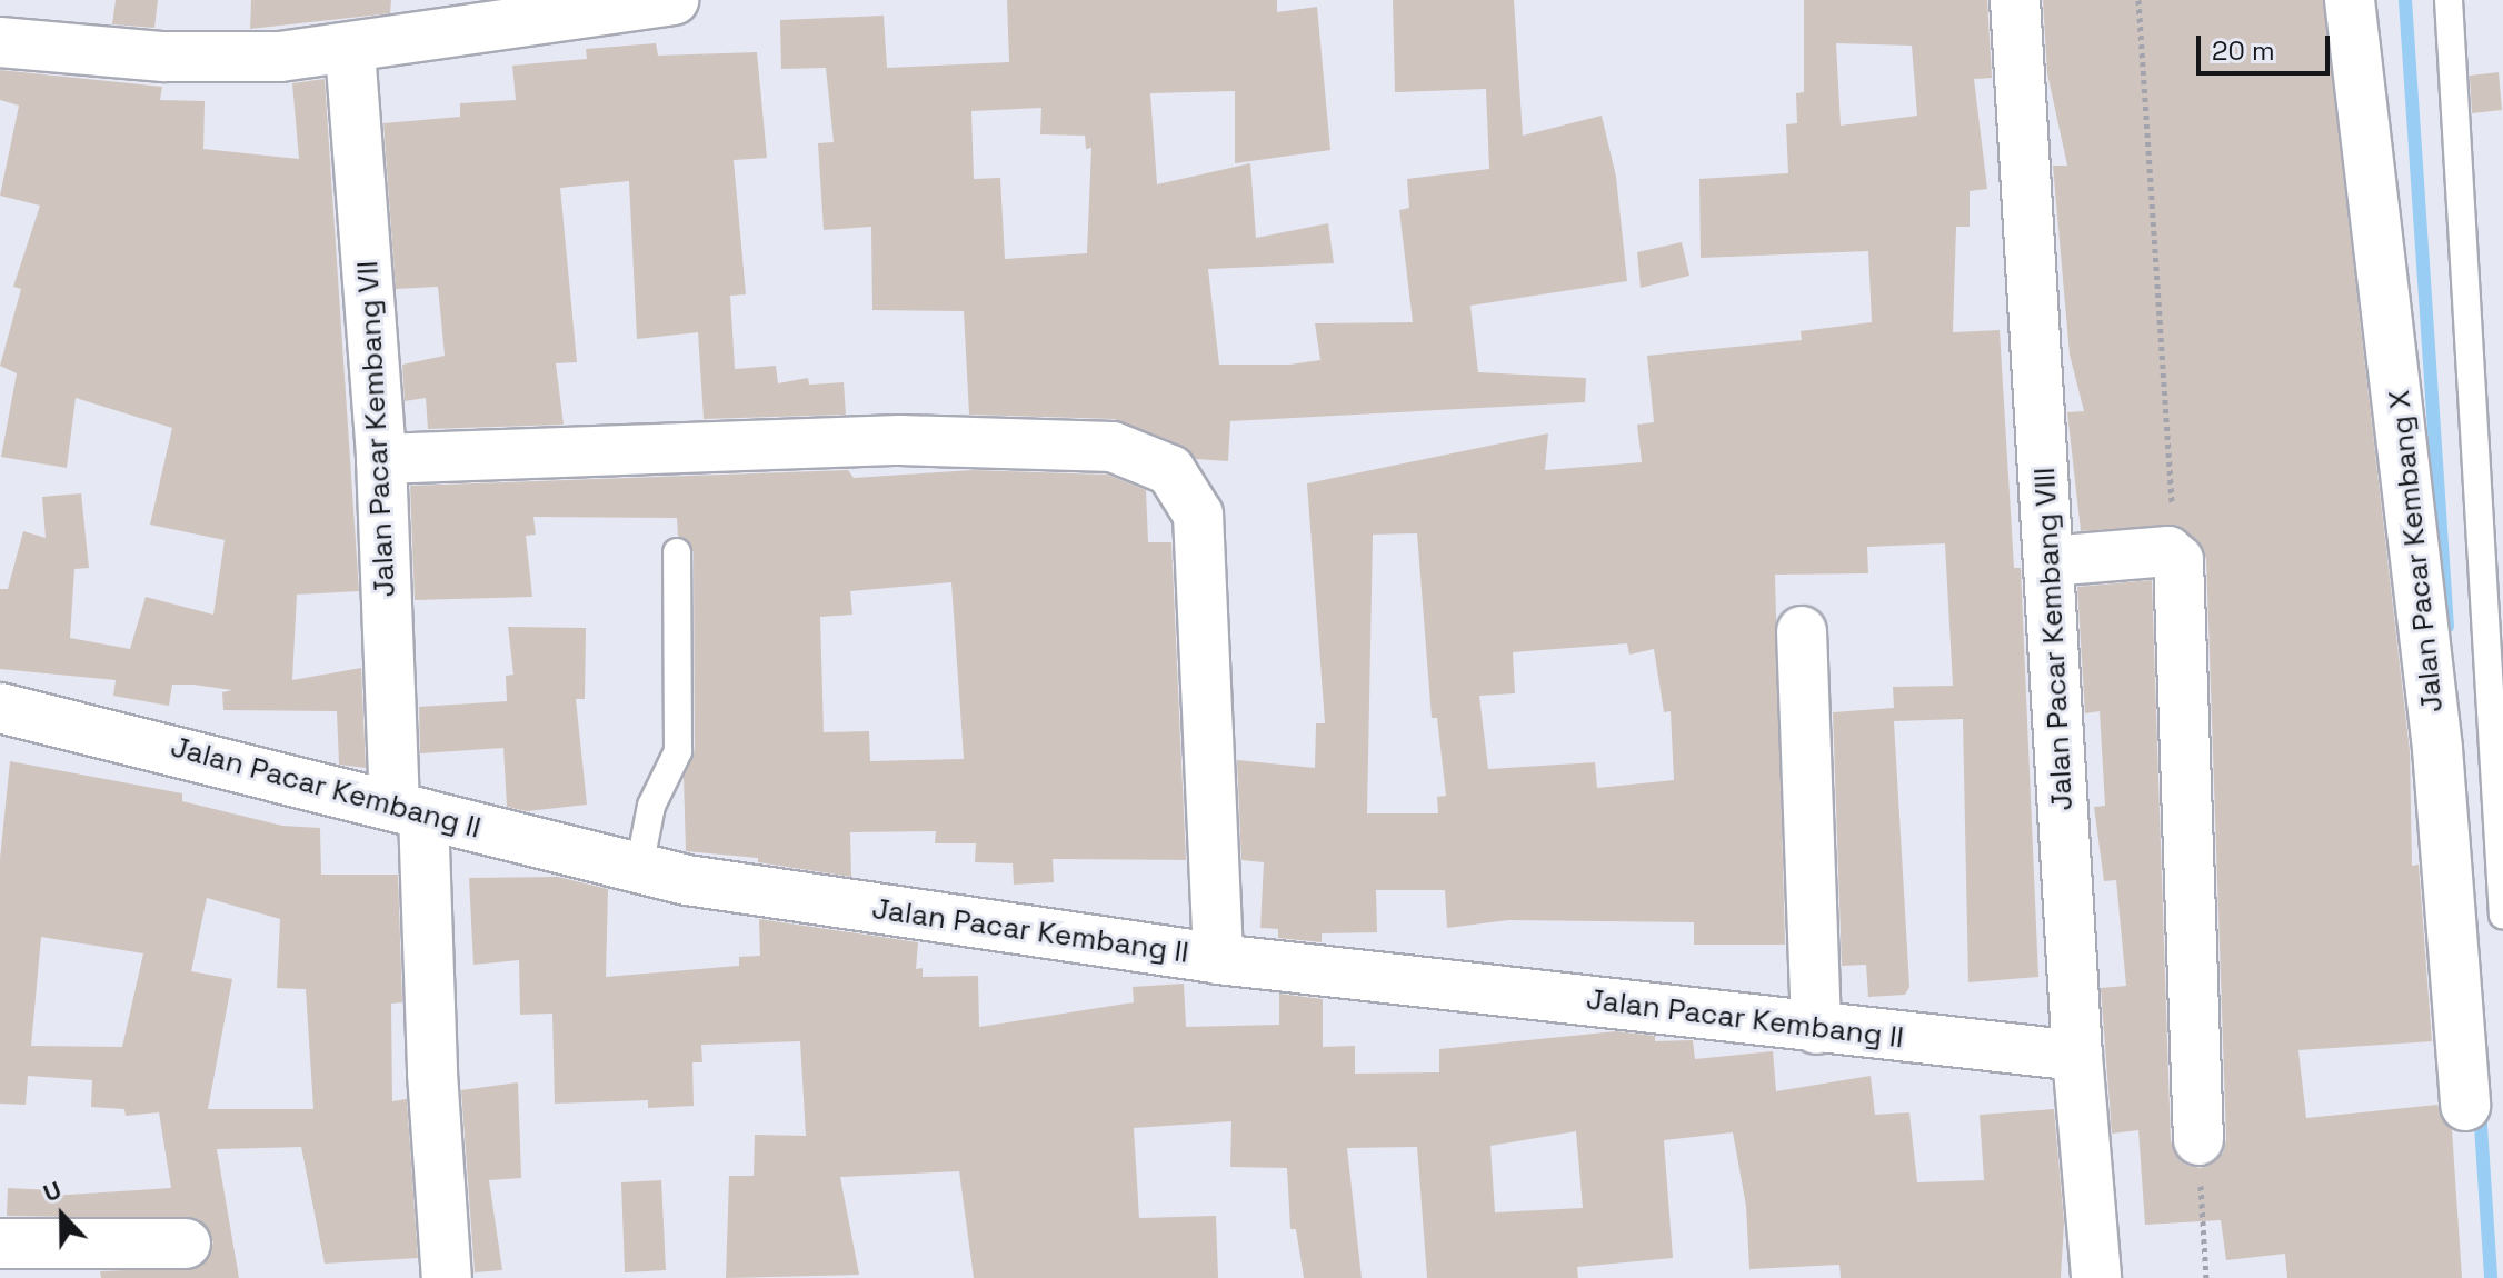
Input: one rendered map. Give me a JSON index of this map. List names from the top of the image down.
{
  "streets": {
    "street": [
      "Jalan Pacar Kembang VII",
      "Jalan Pacar Kembang X",
      "Jalan Pacar Kembang VIII",
      "Jalan Pacar Kembang II"
    ]
  },
  "crossings": [
    ["Jalan Pacar Kembang VII", "Jalan Pacar Kembang II"],
    ["Jalan Pacar Kembang VIII", "Jalan Pacar Kembang II"]
  ],
  "scale_bar": "20 m",
  "north": "top"
}
